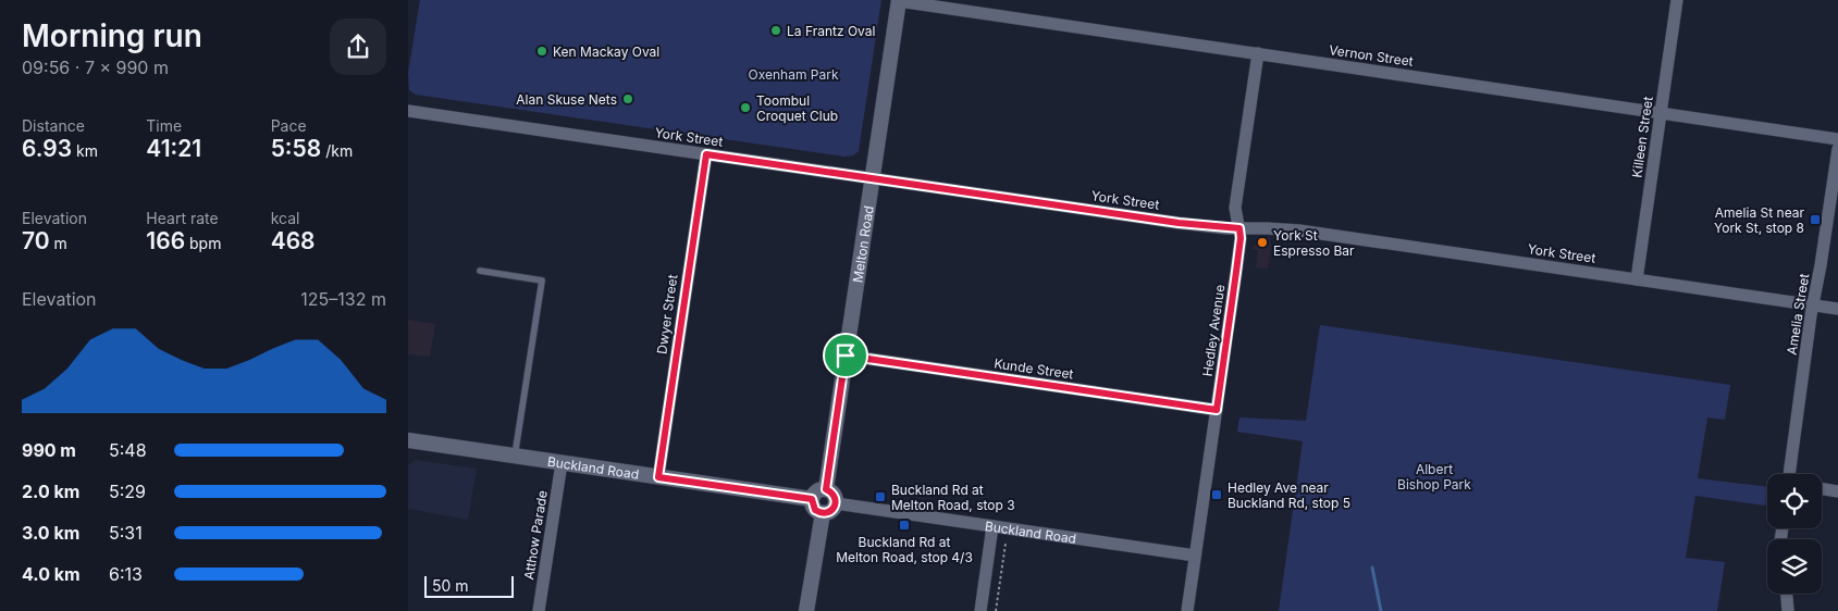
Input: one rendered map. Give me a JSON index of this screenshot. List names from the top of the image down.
{
  "streets": {
    "street": [
      "Vernon Street",
      "York Street",
      "Killeen Street",
      "Melton Road",
      "Dwyer Street",
      "Amelia Street",
      "Hedley Avenue",
      "Kunde Street",
      "Buckland Road",
      "Atthow Parade"
    ]
  },
  "crossings": [
    ["Vernon Street", "Killeen Street"],
    ["Vernon Street", "Melton Road"],
    ["Vernon Street", "Hedley Avenue"],
    ["York Street", "Killeen Street"],
    ["York Street", "Melton Road"],
    ["York Street", "Dwyer Street"],
    ["York Street", "Amelia Street"],
    ["York Street", "Hedley Avenue"],
    ["Melton Road", "Kunde Street"],
    ["Melton Road", "Buckland Road"],
    ["Dwyer Street", "Buckland Road"],
    ["Hedley Avenue", "Kunde Street"],
    ["Hedley Avenue", "Buckland Road"],
    ["Buckland Road", "Atthow Parade"]
  ],
  "parks": ["Oxenham Park", "Albert Bishop Park"],
  "places": {
    "other": [
      "La Frantz Oval",
      "Ken Mackay Oval",
      "Alan Skuse Nets",
      "Toombul Croquet Club",
      "York St Espresso Bar"
    ],
    "transit": [
      "Amelia St near York St, stop 8",
      "Hedley Ave near Buckland Rd, stop 5",
      "Buckland Rd at Melton Road, stop 3",
      "Buckland Rd at Melton Road, stop 4/3"
    ]
  },
  "scale_bar": "50 m",
  "page": {
    "heading": ["Morning run", "09:56 · 7 × 990 m"],
    "stats": [
      ["Distance", "6.93 km"],
      ["Time", "41:21"],
      ["Pace", "5:58 /km"],
      ["Elevation", "70 m"],
      ["Heart rate", "166 bpm"],
      ["kcal", "468"]
    ],
    "chart": ["Elevation", "125–132 m"],
    "list": [
      {
        "name": "990 m",
        "note": "5:48"
      },
      {
        "name": "2.0 km",
        "note": "5:29"
      },
      {
        "name": "3.0 km",
        "note": "5:31"
      },
      {
        "name": "4.0 km",
        "note": "6:13"
      }
    ],
    "scale": "50 m"
  }
}
